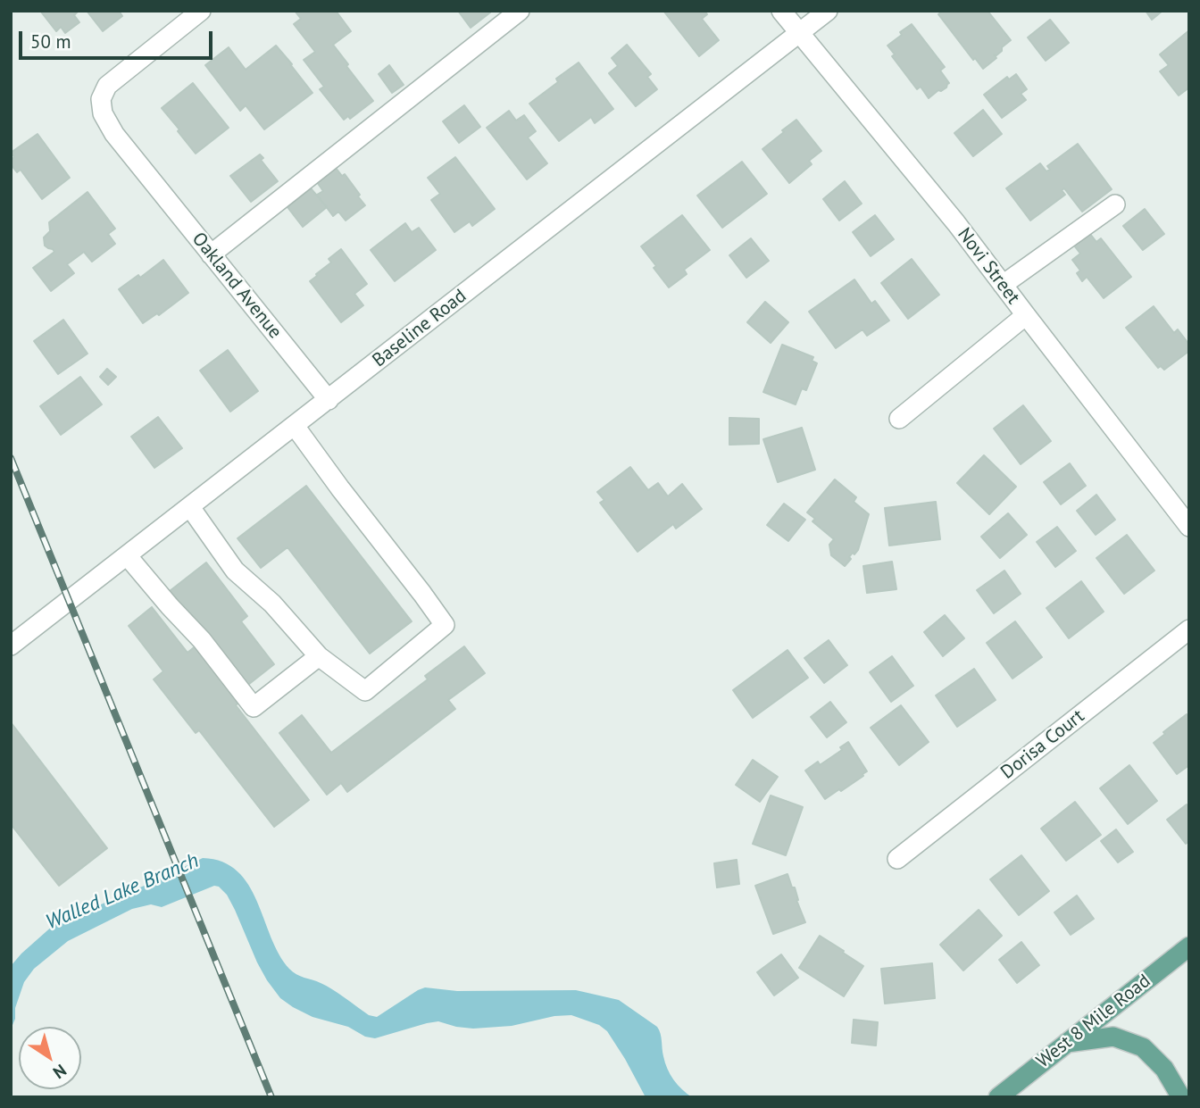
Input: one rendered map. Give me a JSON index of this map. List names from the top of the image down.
{
  "streets": {
    "main road": ["West 8 Mile Road"],
    "street": [
      "Novi Street",
      "Oakland Avenue",
      "Baseline Road",
      "Dorisa Court"
    ]
  },
  "crossings": [
    ["Novi Street", "Baseline Road"],
    ["Oakland Avenue", "Baseline Road"]
  ],
  "water": ["Walled Lake Branch"],
  "scale_bar": "50 m",
  "north": "bottom right"
}
